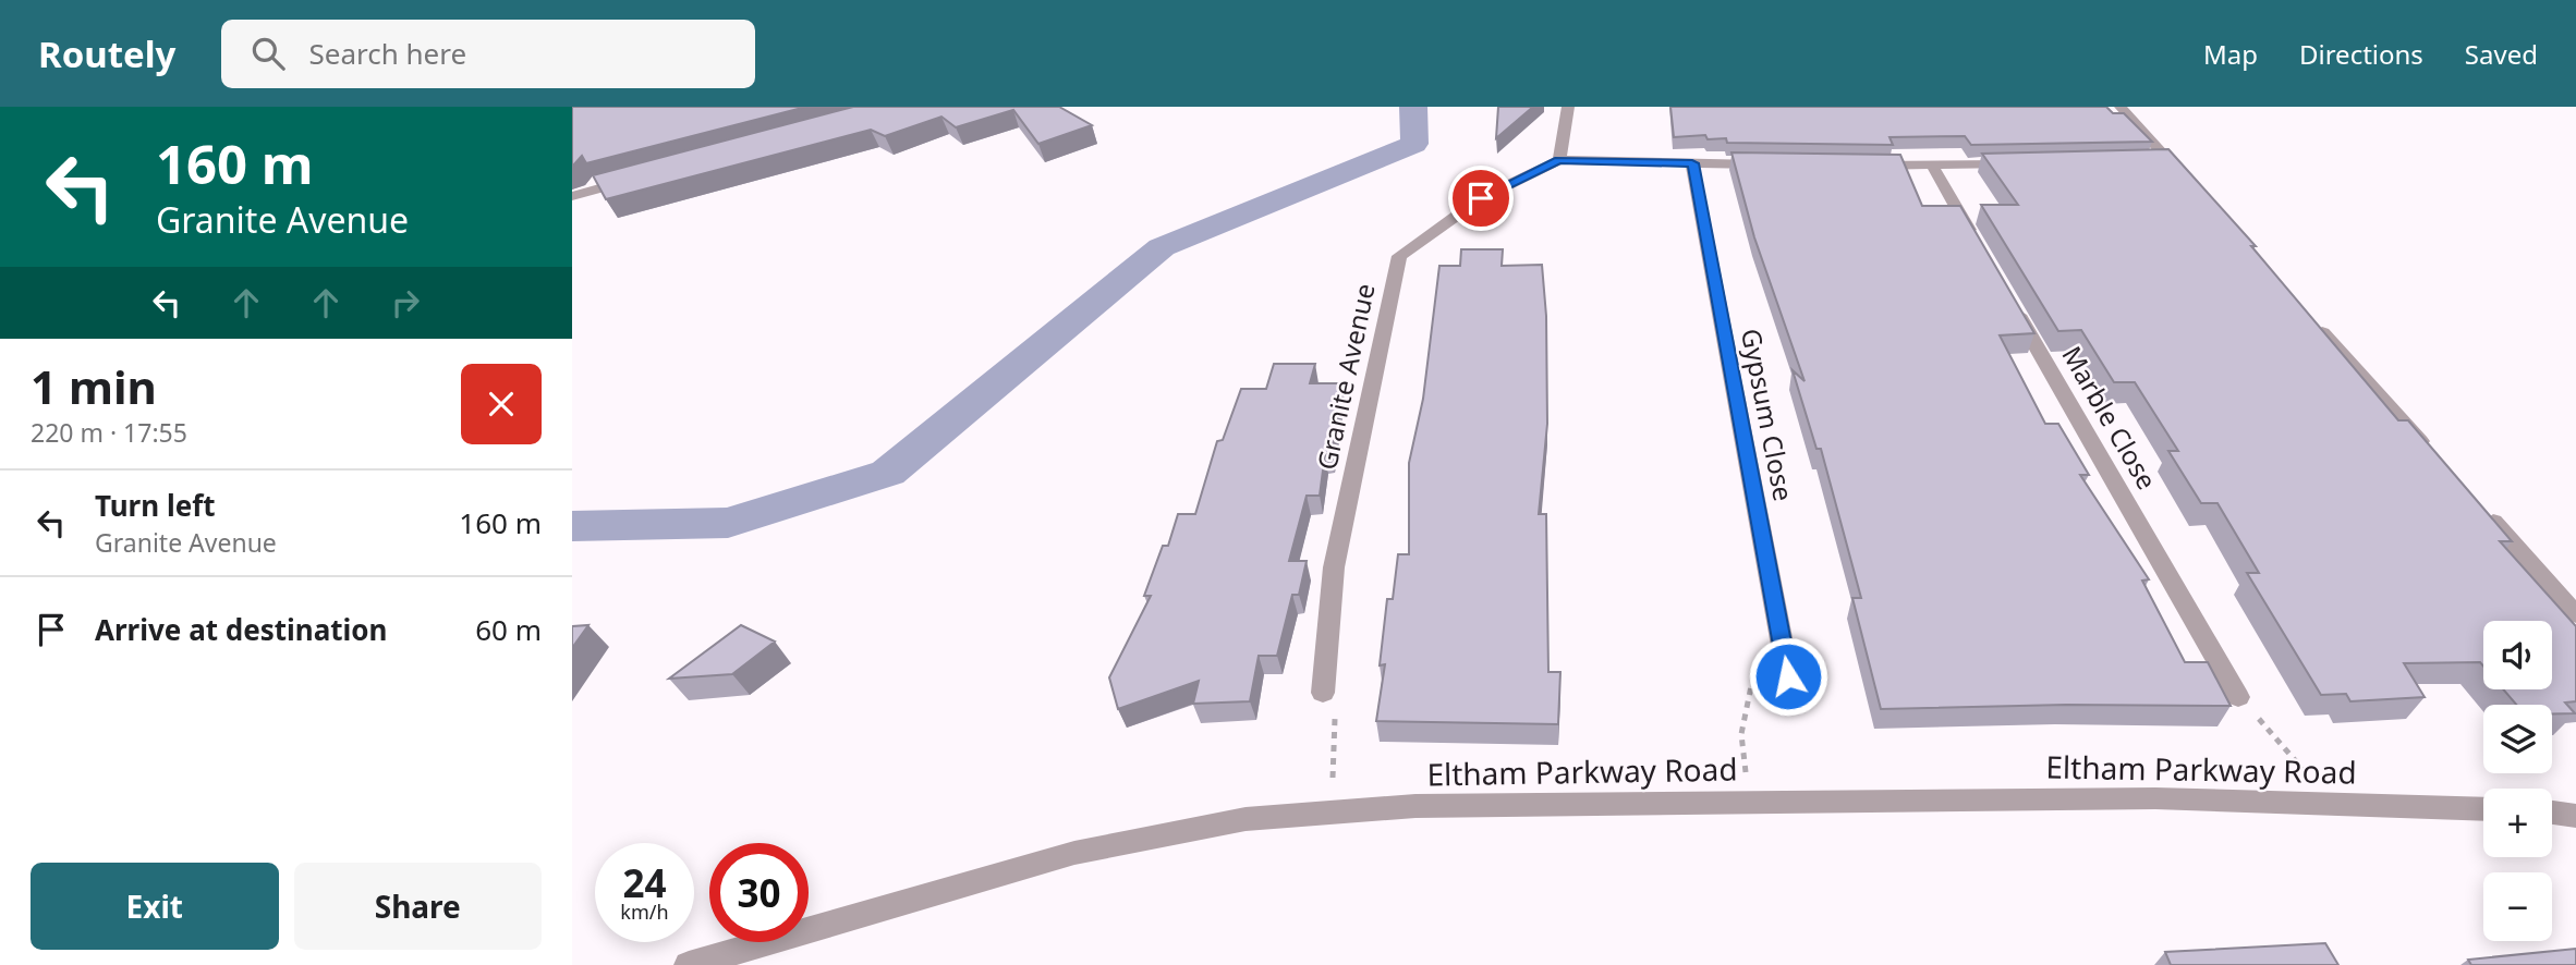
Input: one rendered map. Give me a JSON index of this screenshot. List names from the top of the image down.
{
  "streets": {
    "street": [
      "Granite Avenue",
      "Gypsum Close",
      "Marble Close",
      "Eltham Parkway Road"
    ]
  },
  "crossings": [
    ["Granite Avenue", "Gypsum Close"]
  ],
  "page": {
    "header": "Routely",
    "search": "Search here",
    "nav": ["Map", "Directions", "Saved"],
    "turn": ["160 m", "Granite Avenue"],
    "heading": ["1 min", "220 m · 17:55"],
    "list": [
      {
        "name": "Turn left",
        "note": "Granite Avenue",
        "value": "160 m"
      },
      {
        "name": "Arrive at destination",
        "value": "60 m"
      }
    ],
    "map_buttons": ["+", "−"],
    "speed": "24 km/h",
    "limit": "30",
    "buttons": ["Exit", "Share"]
  }
}
